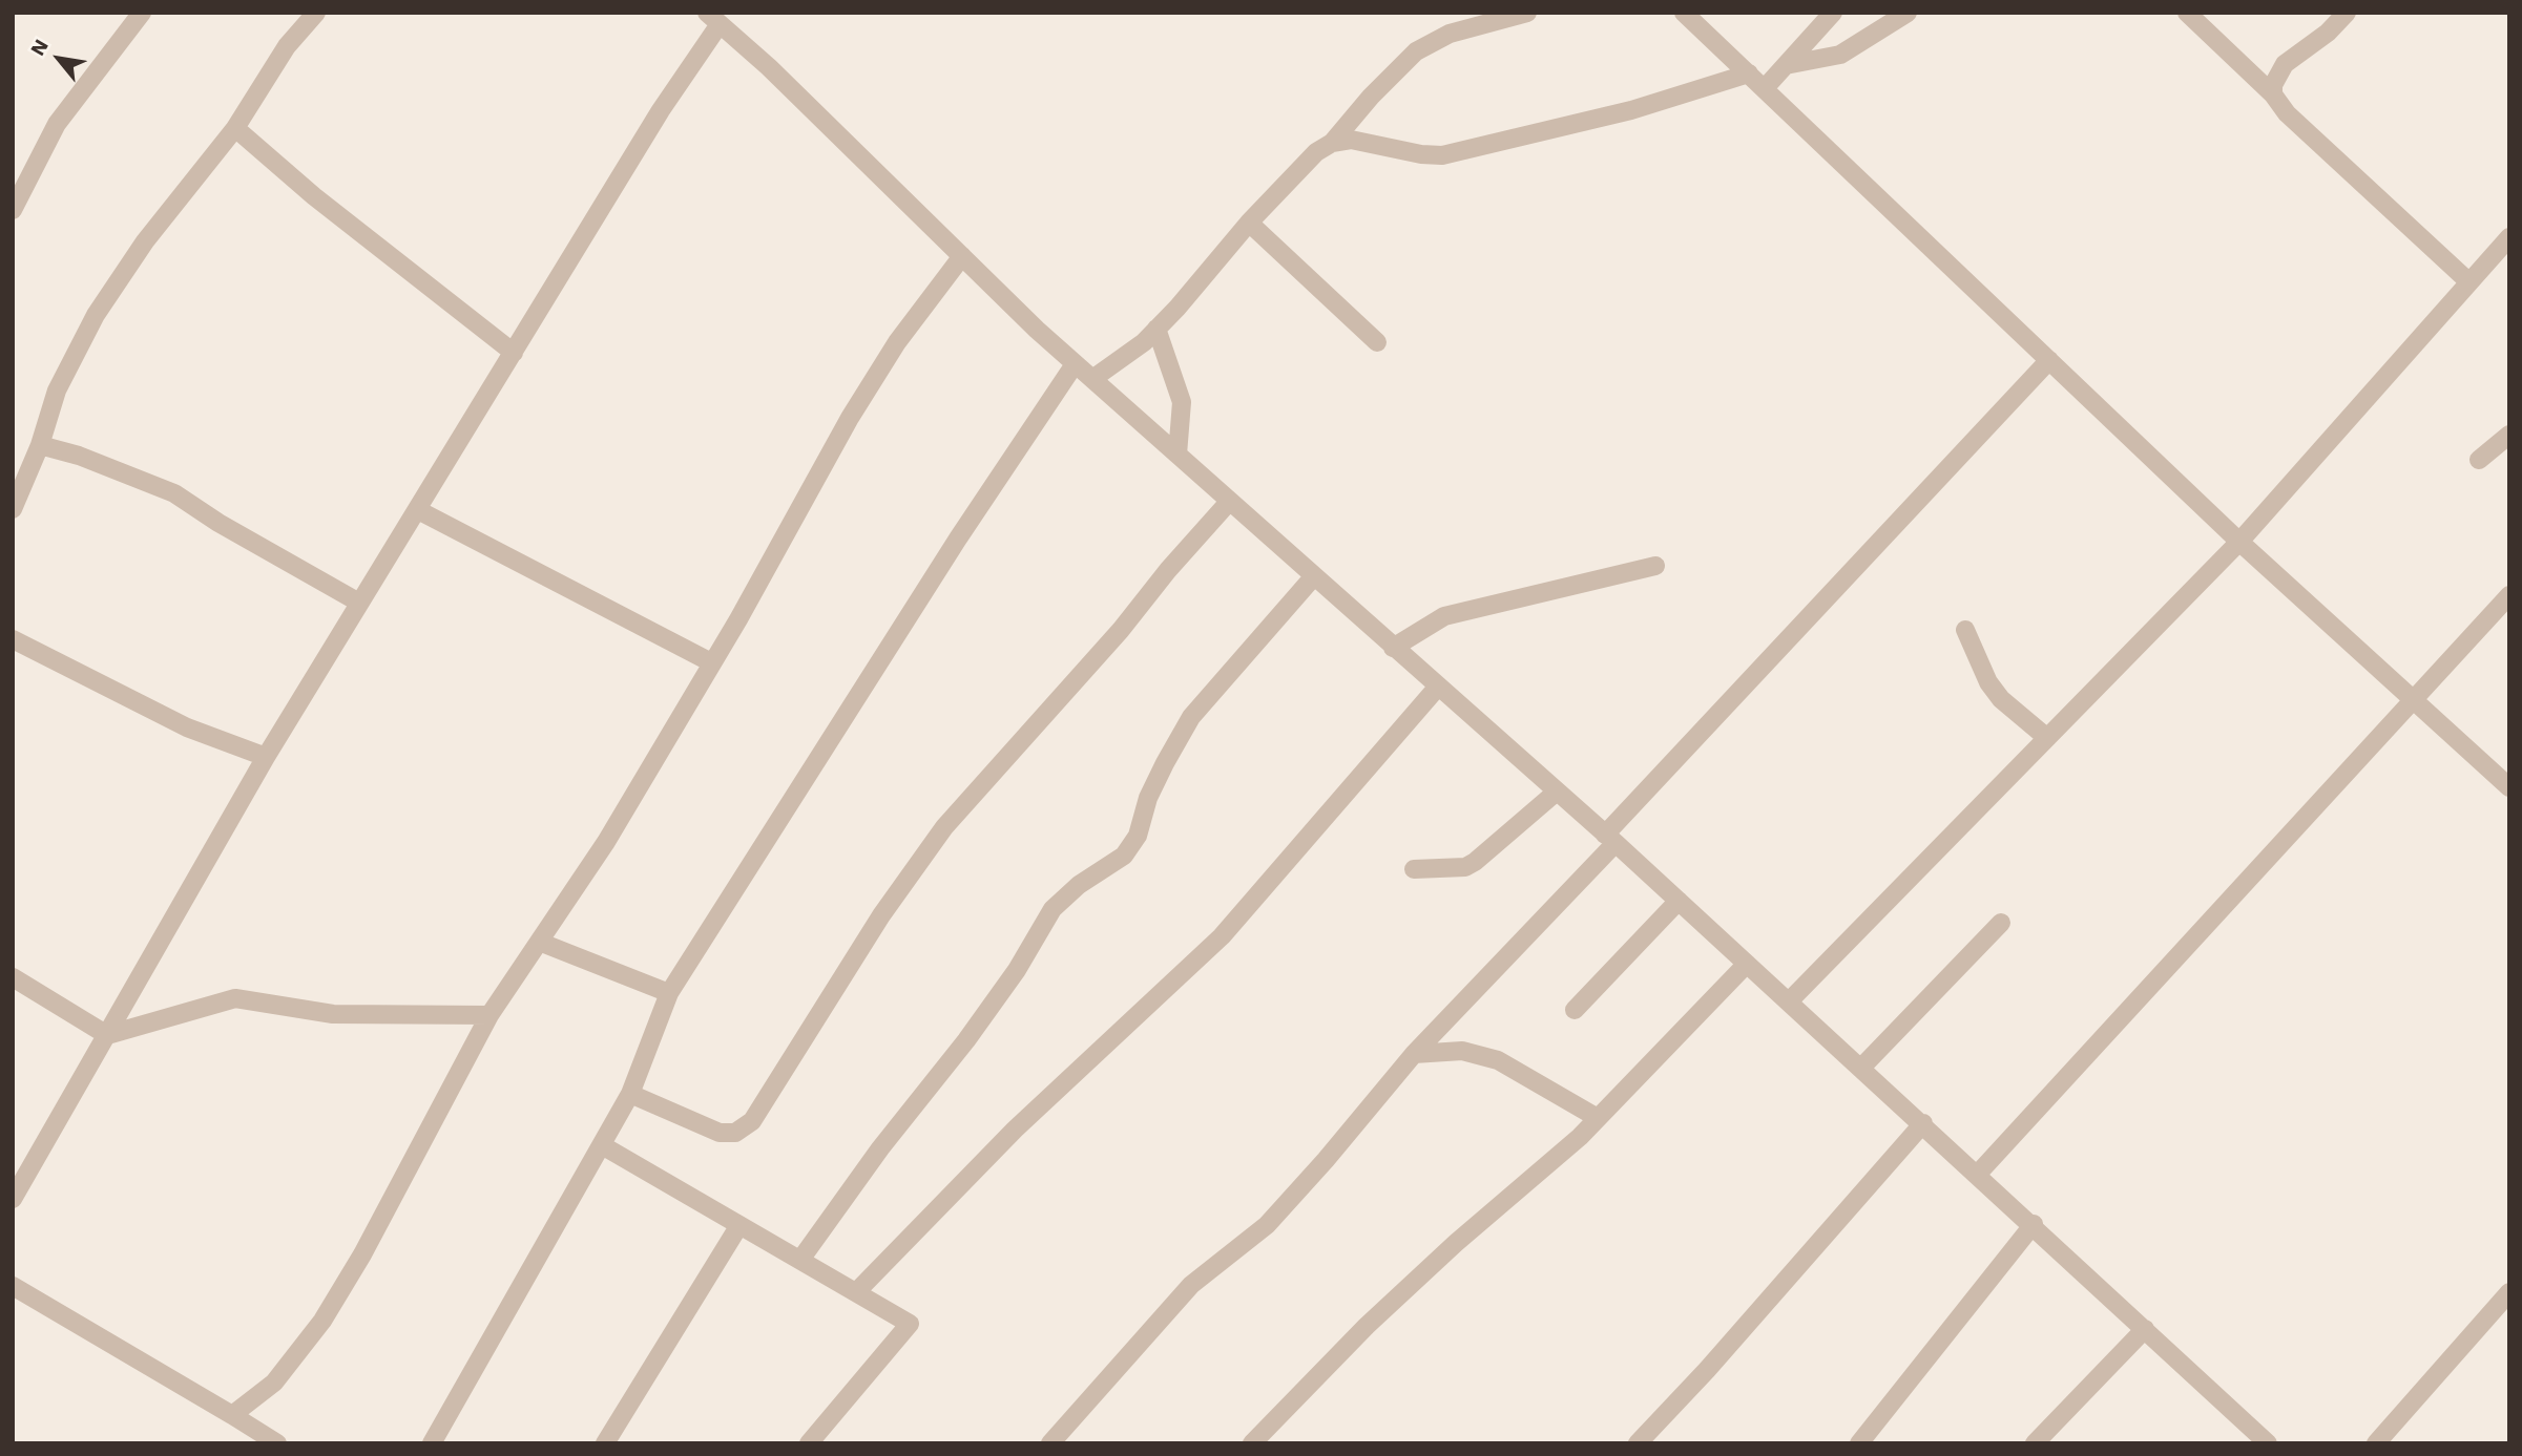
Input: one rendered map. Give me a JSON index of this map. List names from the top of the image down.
{
  "north": "top left"
}
